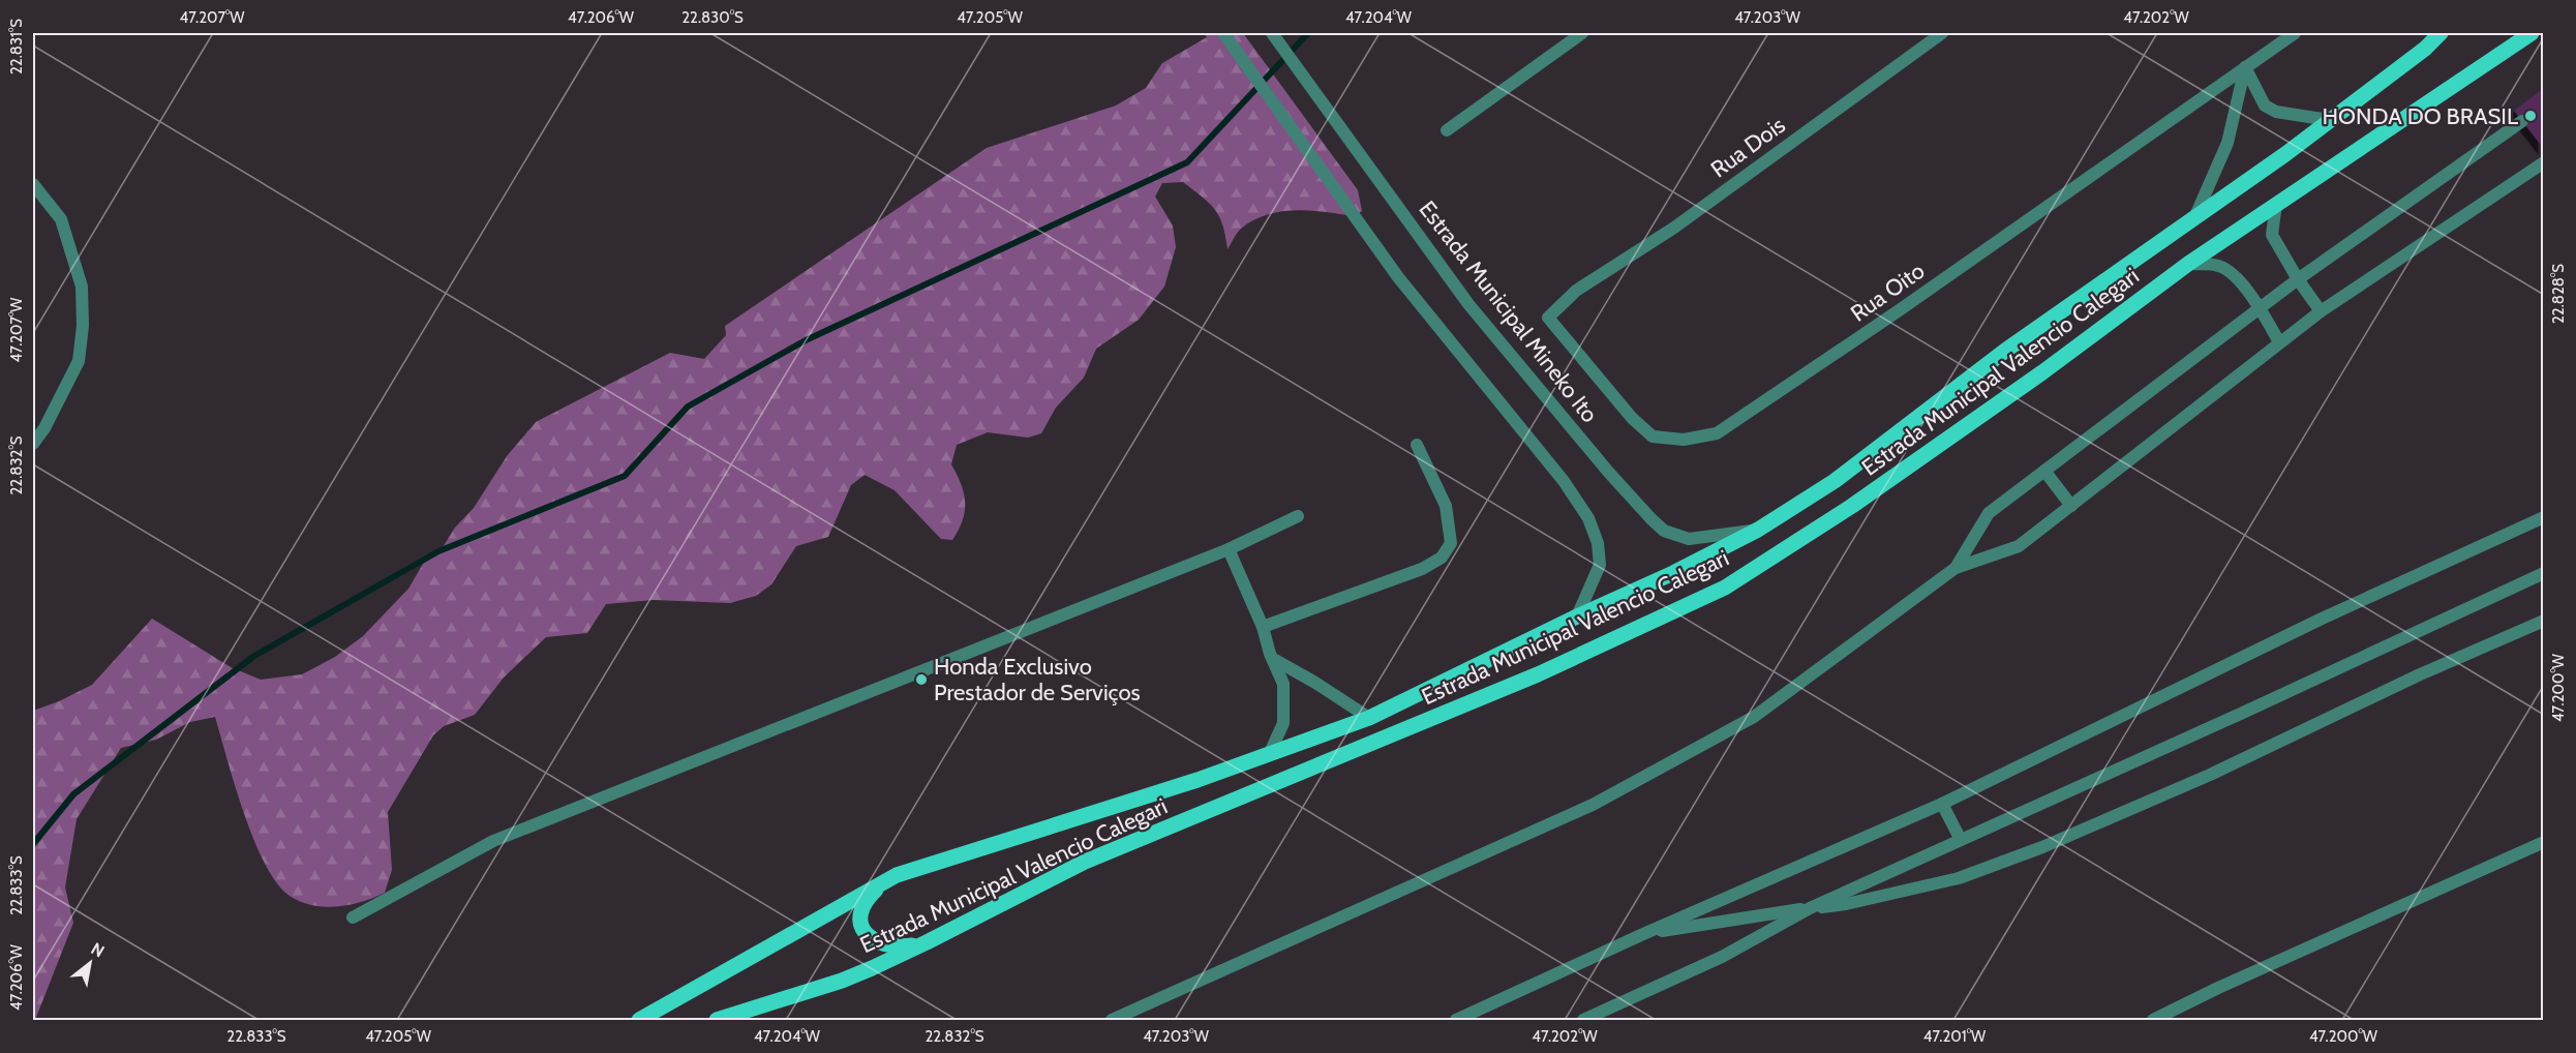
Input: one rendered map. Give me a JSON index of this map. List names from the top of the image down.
{
  "streets": {
    "main road": ["Estrada Municipal Valencio Calegari"],
    "street": ["Rua Dois", "Rua Oito", "Estrada Municipal Mineko Ito"]
  },
  "crossings": [
    ["Rua Dois", "Rua Oito"],
    ["Estrada Municipal Mineko Ito", "Estrada Municipal Valencio Calegari"]
  ],
  "places": ["HONDA DO BRASIL", "Honda Exclusivo Prestador de Serviços"],
  "north": "top right",
  "coordinates": [
    "47.207°W",
    "47.206°W",
    "22.830°S",
    "47.205°W",
    "47.204°W",
    "47.203°W",
    "47.202°W",
    "22.831°S",
    "22.828°S",
    "22.832°S",
    "47.200°W",
    "22.833°S",
    "47.201°W"
  ]
}
